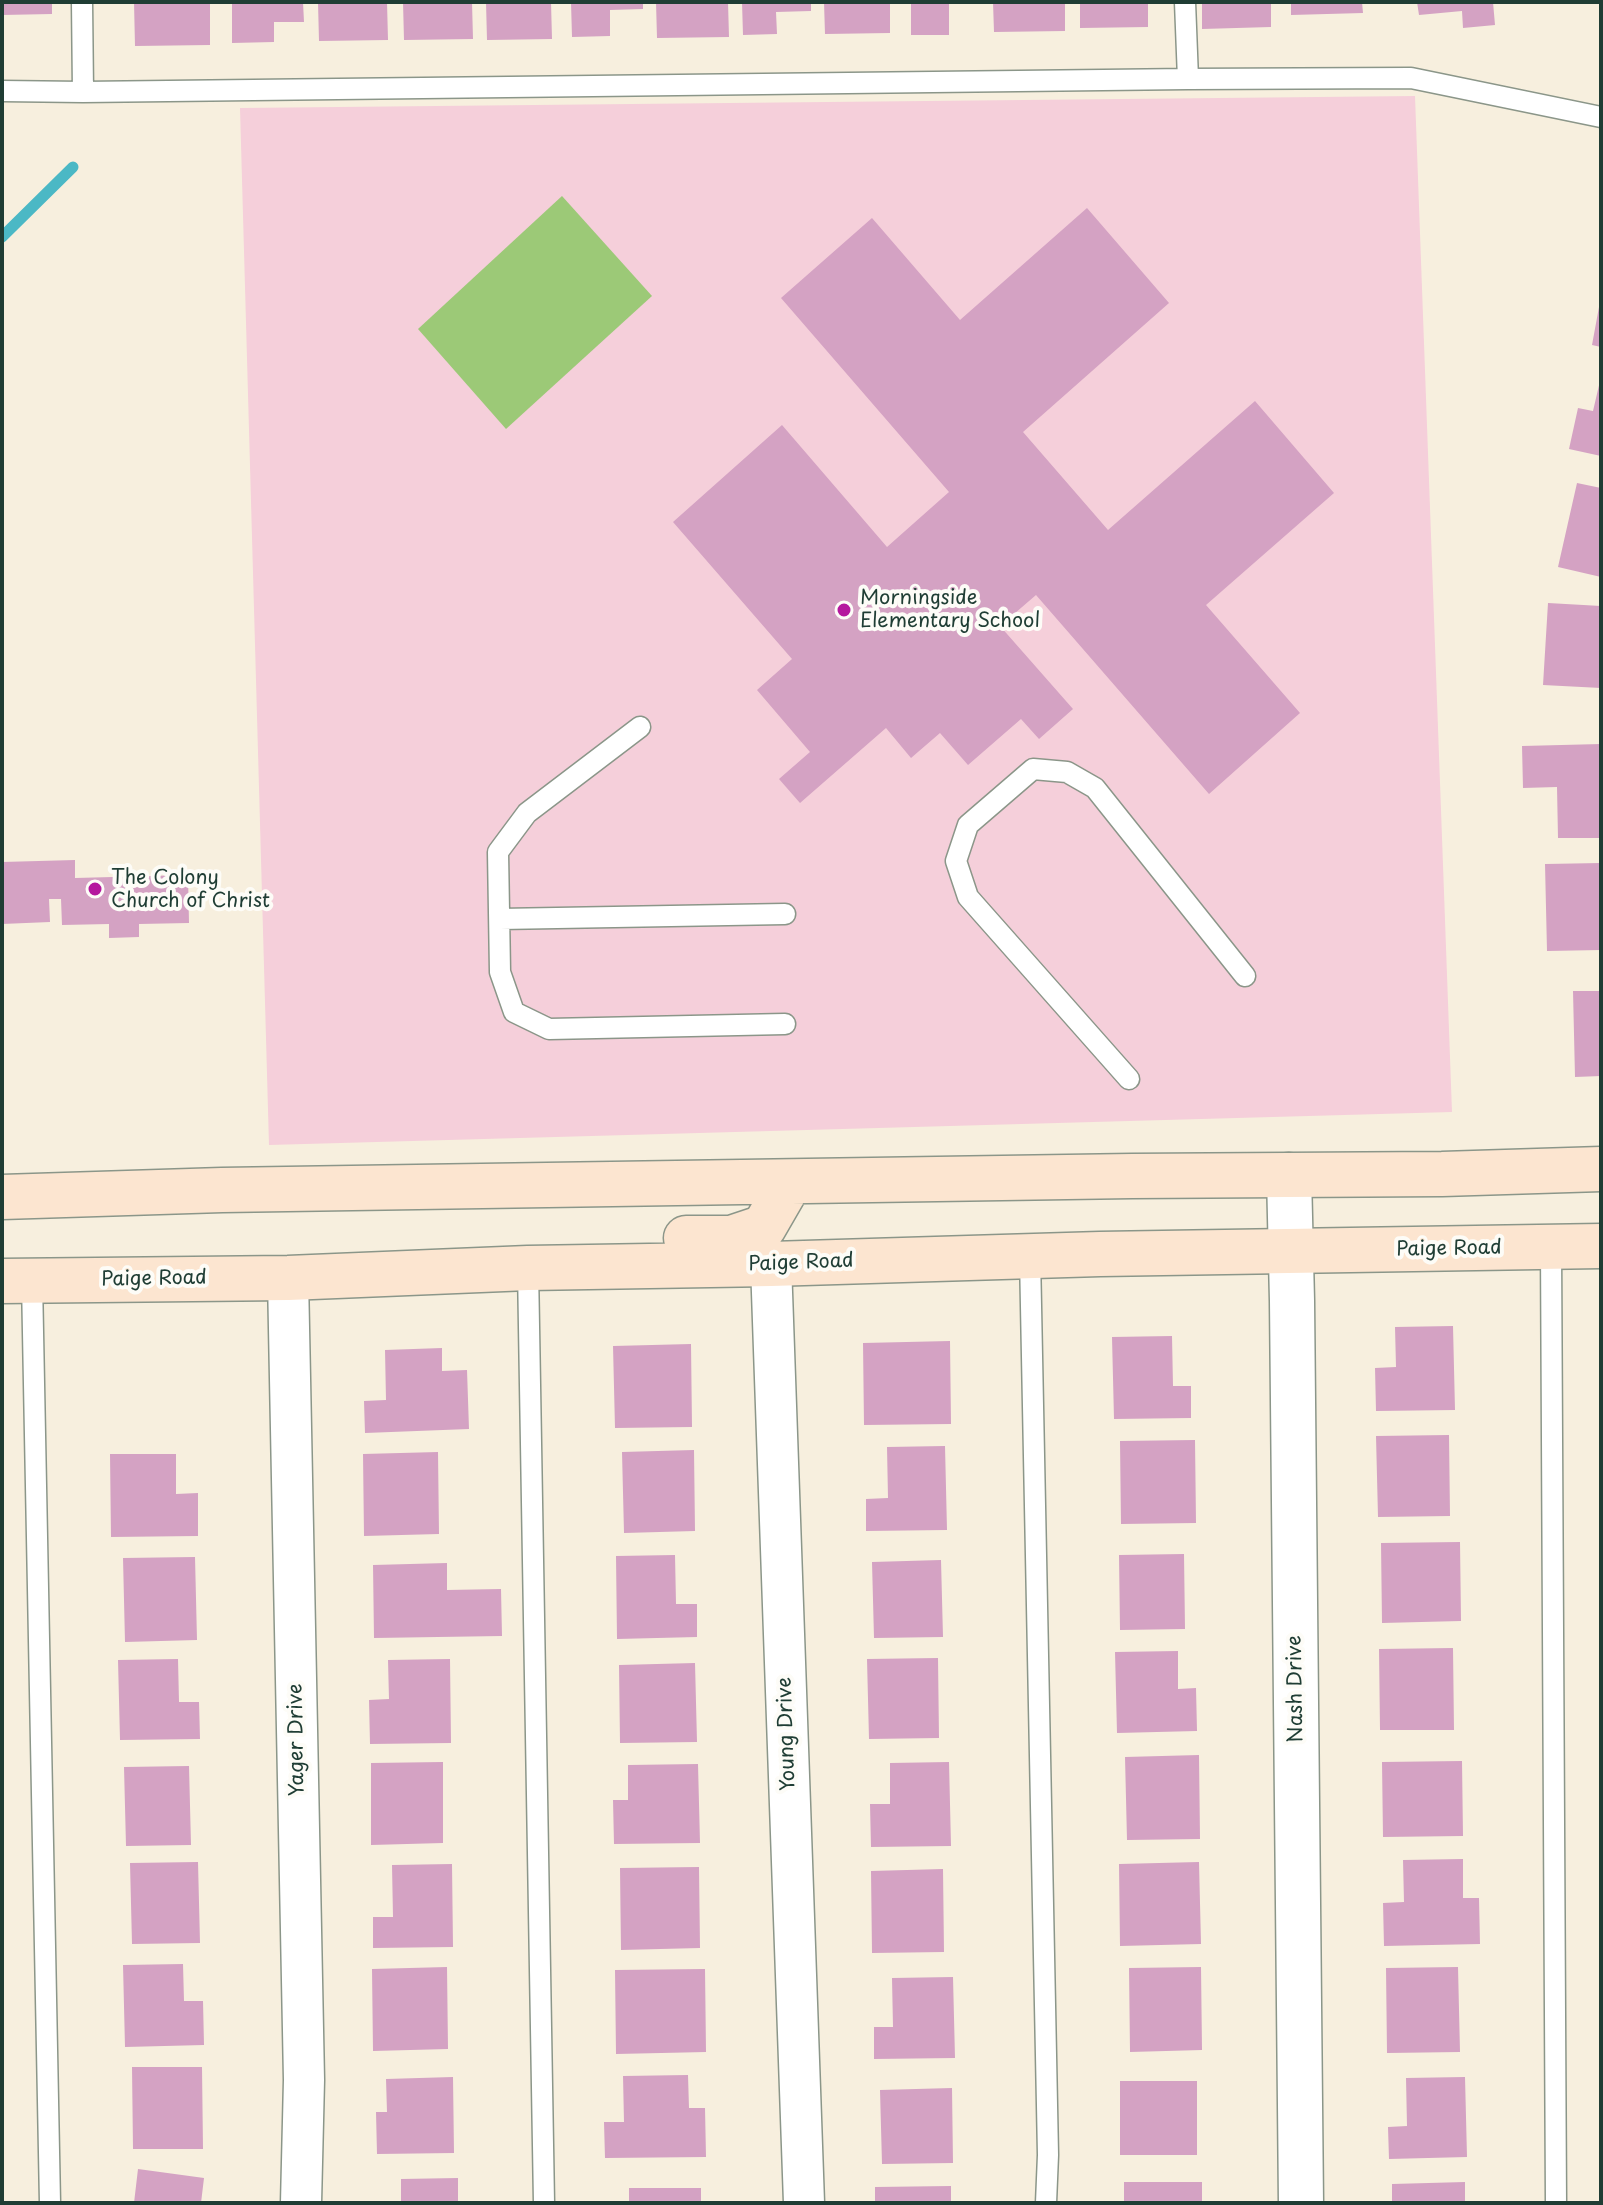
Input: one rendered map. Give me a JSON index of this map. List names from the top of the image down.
{
  "streets": {
    "main road": ["Paige Road"],
    "street": ["Nash Drive", "Young Drive", "Yager Drive"]
  },
  "crossings": [
    ["Paige Road", "Nash Drive"],
    ["Paige Road", "Young Drive"],
    ["Paige Road", "Yager Drive"]
  ],
  "places": ["Morningside Elementary School", "The Colony Church of Christ"]
}
